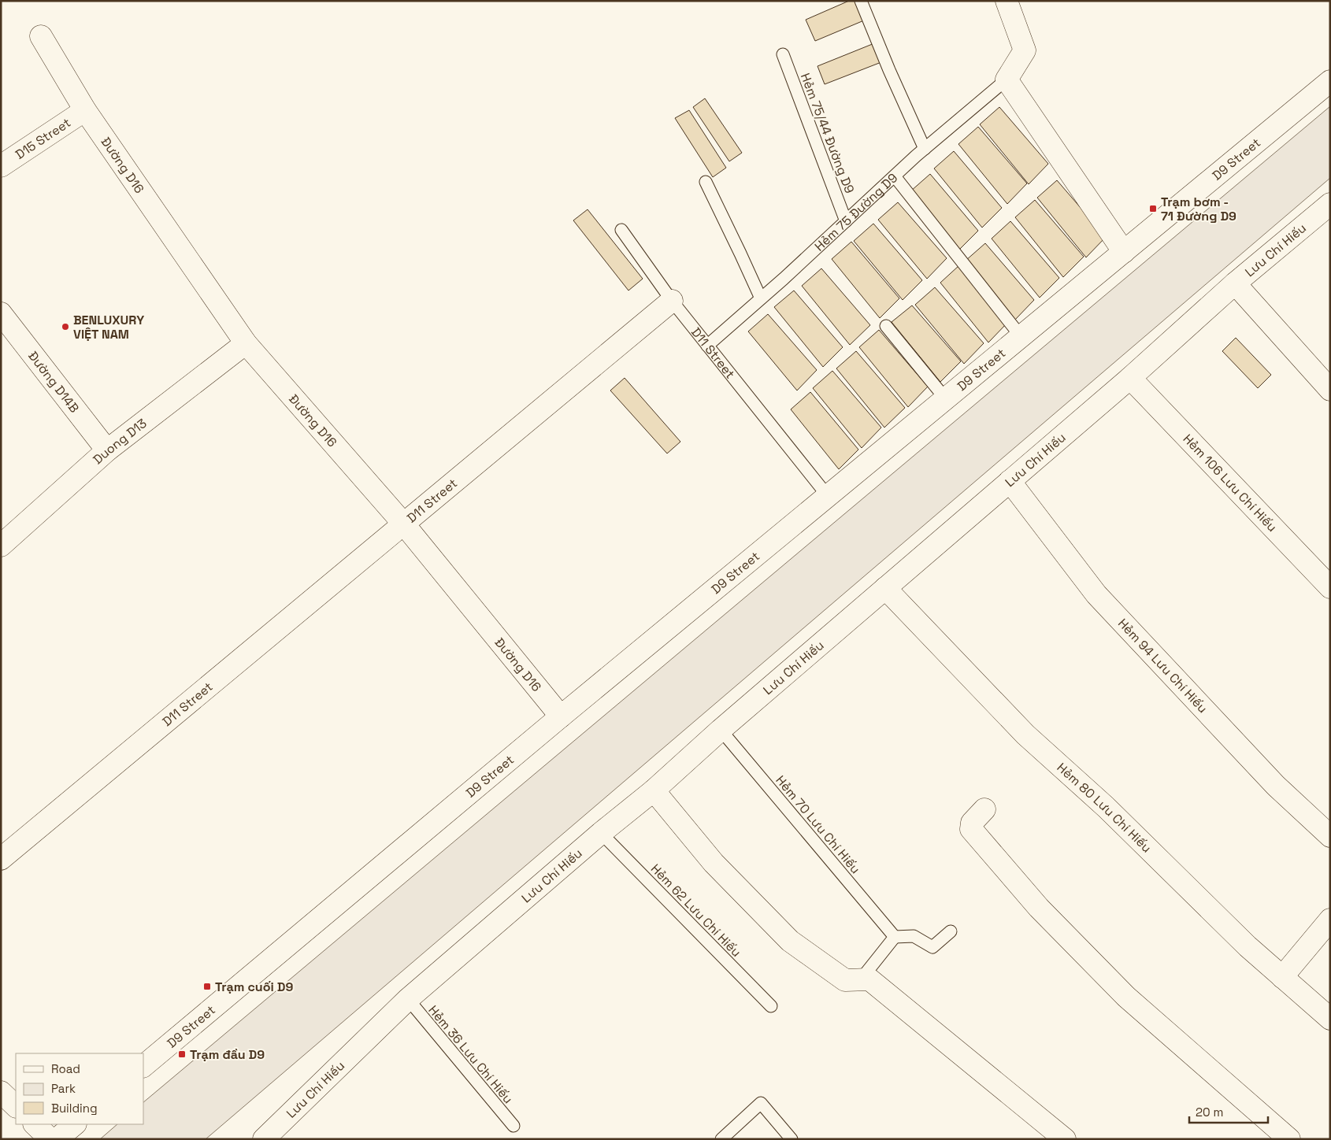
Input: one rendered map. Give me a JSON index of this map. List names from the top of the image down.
{
  "streets": {
    "street": [
      "D15 Street",
      "D9 Street",
      "Đường D16",
      "Hẻm 75 Đường D9",
      "Lưu Chí Hiếu",
      "D11 Street",
      "Đường D14B",
      "Duong D13",
      "Hẻm 106 Lưu Chí Hiếu",
      "Hẻm 94 Lưu Chí Hiếu",
      "Hẻm 80 Lưu Chí Hiếu"
    ],
    "lane": [
      "Hẻm 75/44 Đường D9",
      "Hẻm 70 Lưu Chí Hiếu",
      "Hẻm 62 Lưu Chí Hiếu",
      "Hẻm 36 Lưu Chí Hiếu"
    ]
  },
  "crossings": [
    ["Hẻm 75/44 Đường D9", "Hẻm 75 Đường D9"],
    ["D15 Street", "Đường D16"],
    ["D9 Street", "Đường D16"],
    ["D9 Street", "D11 Street"],
    ["Đường D16", "D11 Street"],
    ["Đường D16", "Duong D13"],
    ["Hẻm 75 Đường D9", "D11 Street"],
    ["Lưu Chí Hiếu", "Hẻm 106 Lưu Chí Hiếu"],
    ["Lưu Chí Hiếu", "Hẻm 94 Lưu Chí Hiếu"],
    ["Lưu Chí Hiếu", "Hẻm 80 Lưu Chí Hiếu"],
    ["Lưu Chí Hiếu", "Hẻm 70 Lưu Chí Hiếu"],
    ["Lưu Chí Hiếu", "Hẻm 62 Lưu Chí Hiếu"],
    ["Lưu Chí Hiếu", "Hẻm 36 Lưu Chí Hiếu"],
    ["Đường D14B", "Duong D13"]
  ],
  "places": {
    "transit": ["Trạm bơm - 71 Đường D9", "Trạm cuối D9", "Trạm đầu D9"],
    "other": ["BENLUXURY VIỆT NAM"]
  },
  "legend": ["Road", "Park", "Building"],
  "scale_bar": "20 m"
}
